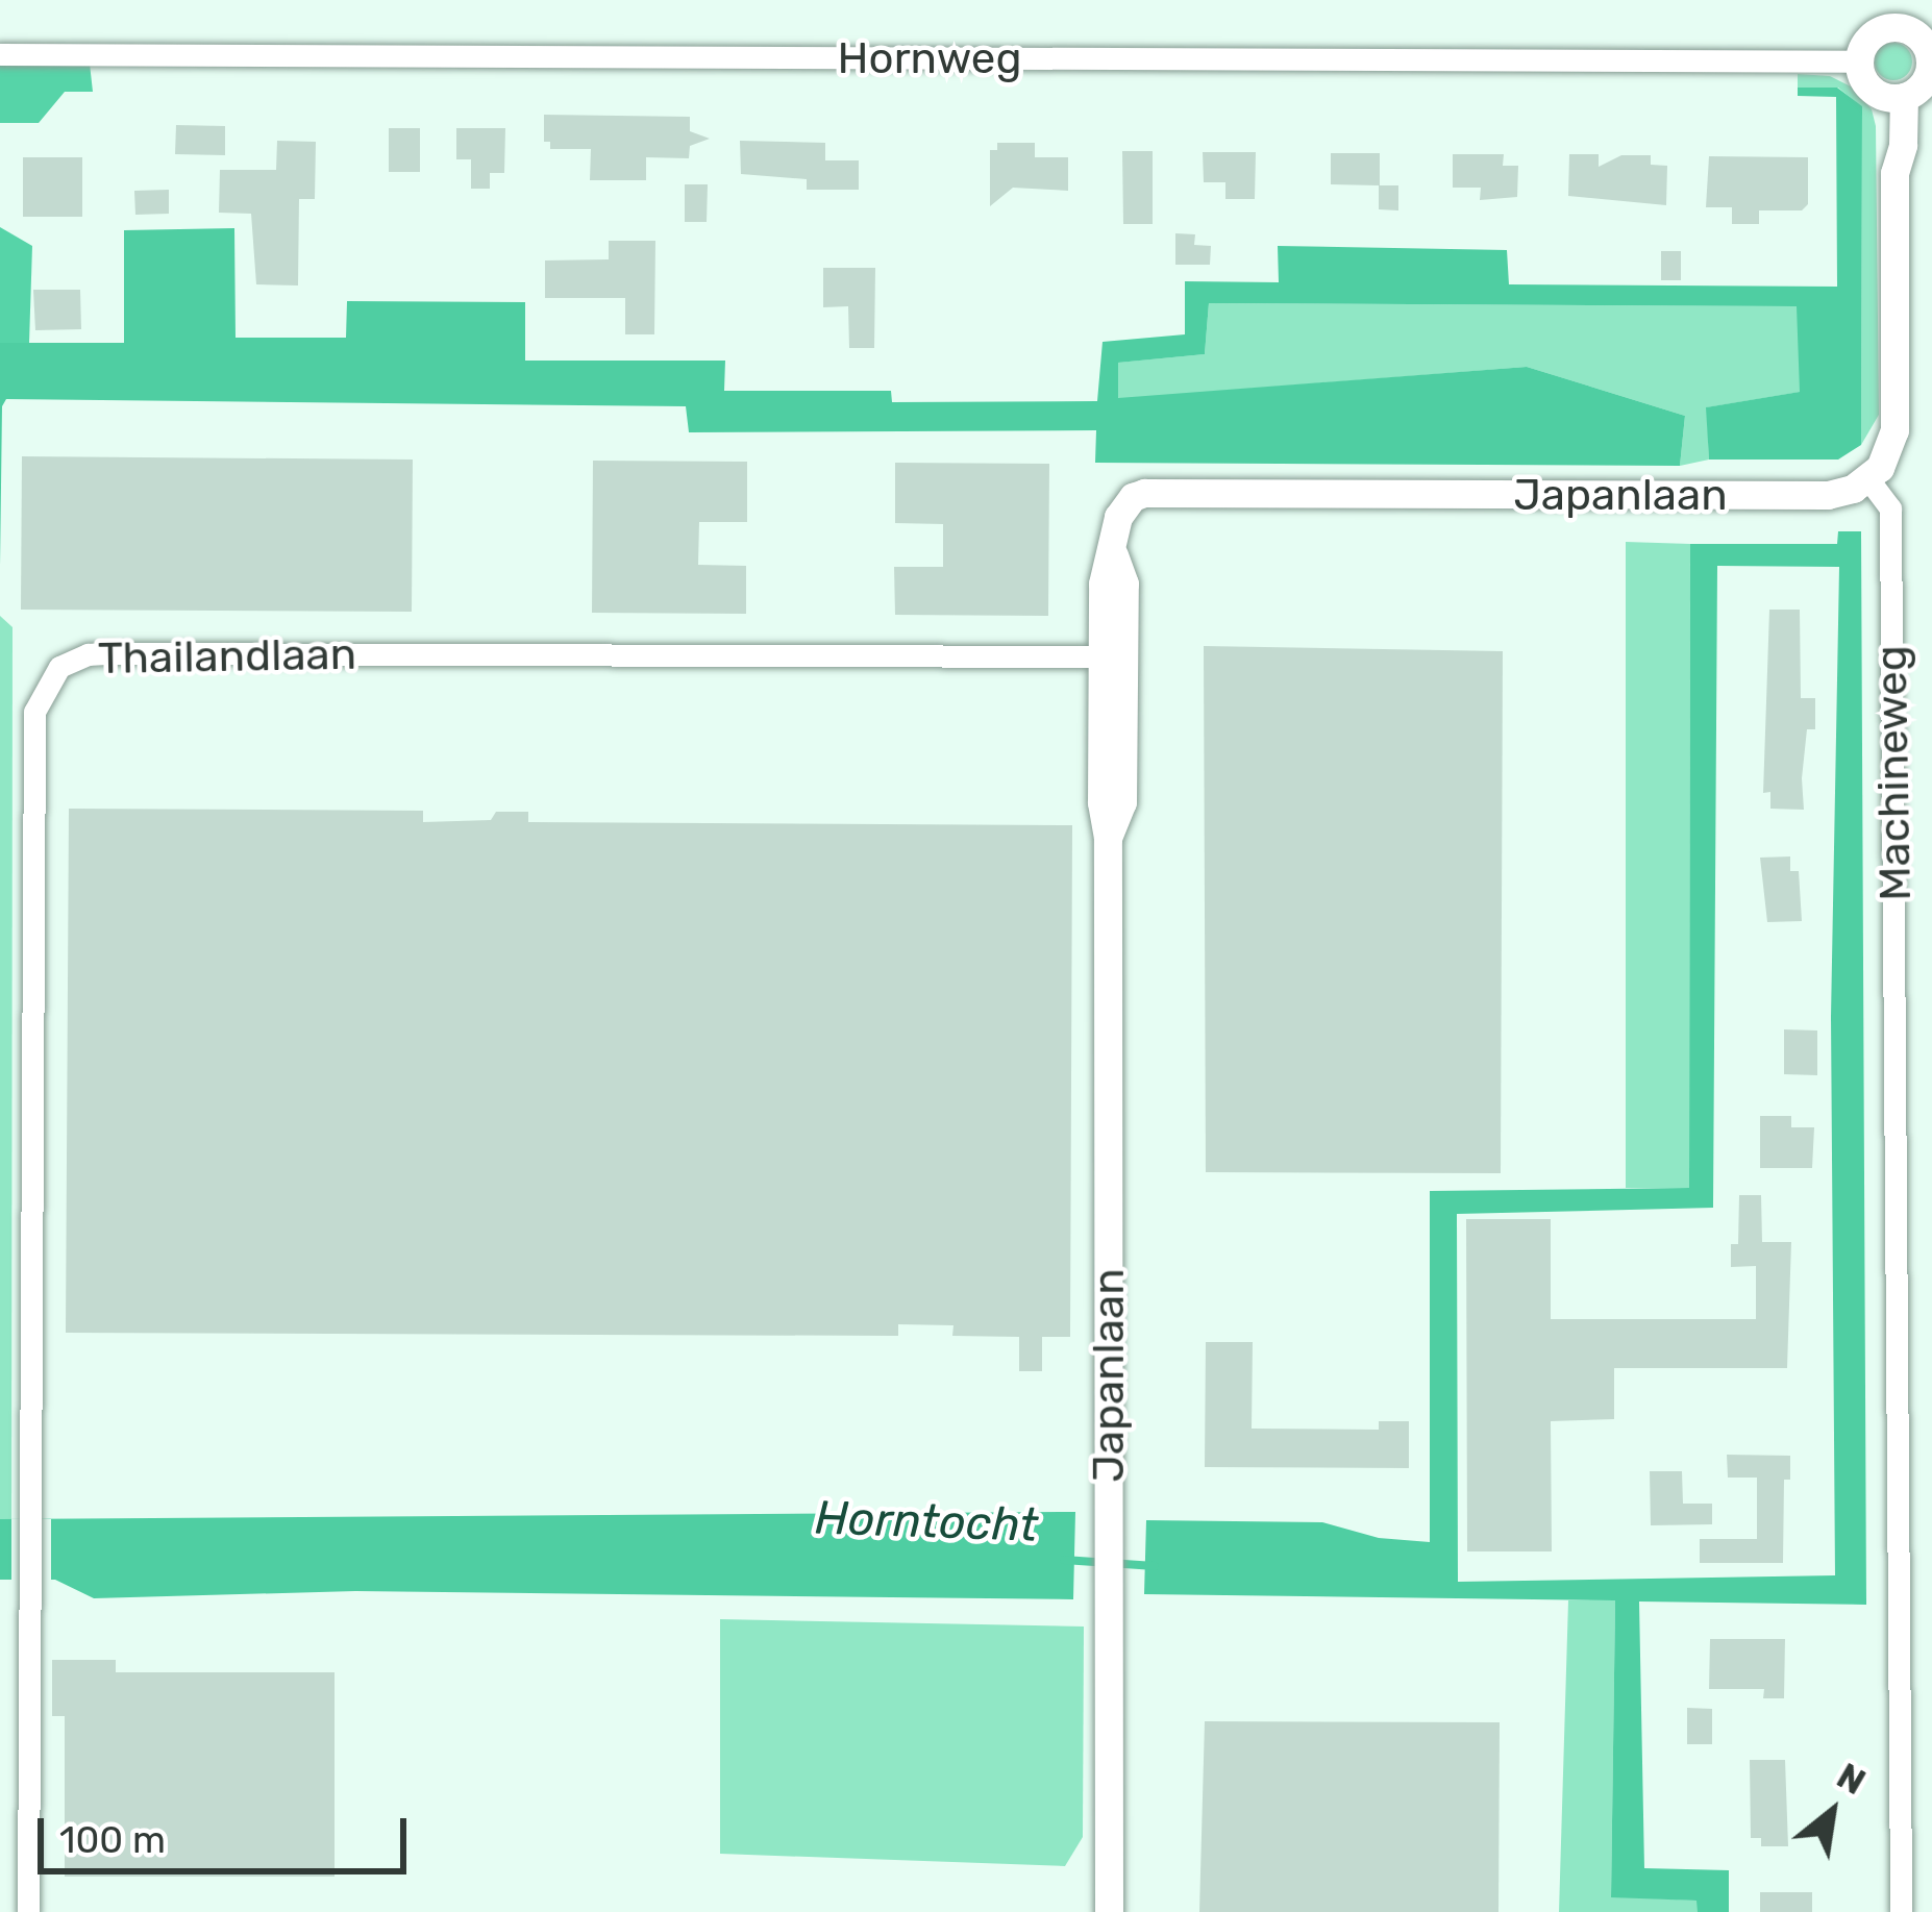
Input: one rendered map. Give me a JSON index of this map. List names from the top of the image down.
{
  "streets": {
    "street": [
      "Hornweg",
      "Japanlaan",
      "Thailandlaan",
      "Machineweg"
    ]
  },
  "crossings": [
    ["Japanlaan", "Thailandlaan"],
    ["Japanlaan", "Machineweg"]
  ],
  "water": ["Horntocht"],
  "scale_bar": "100 m",
  "north": "top right"
}
